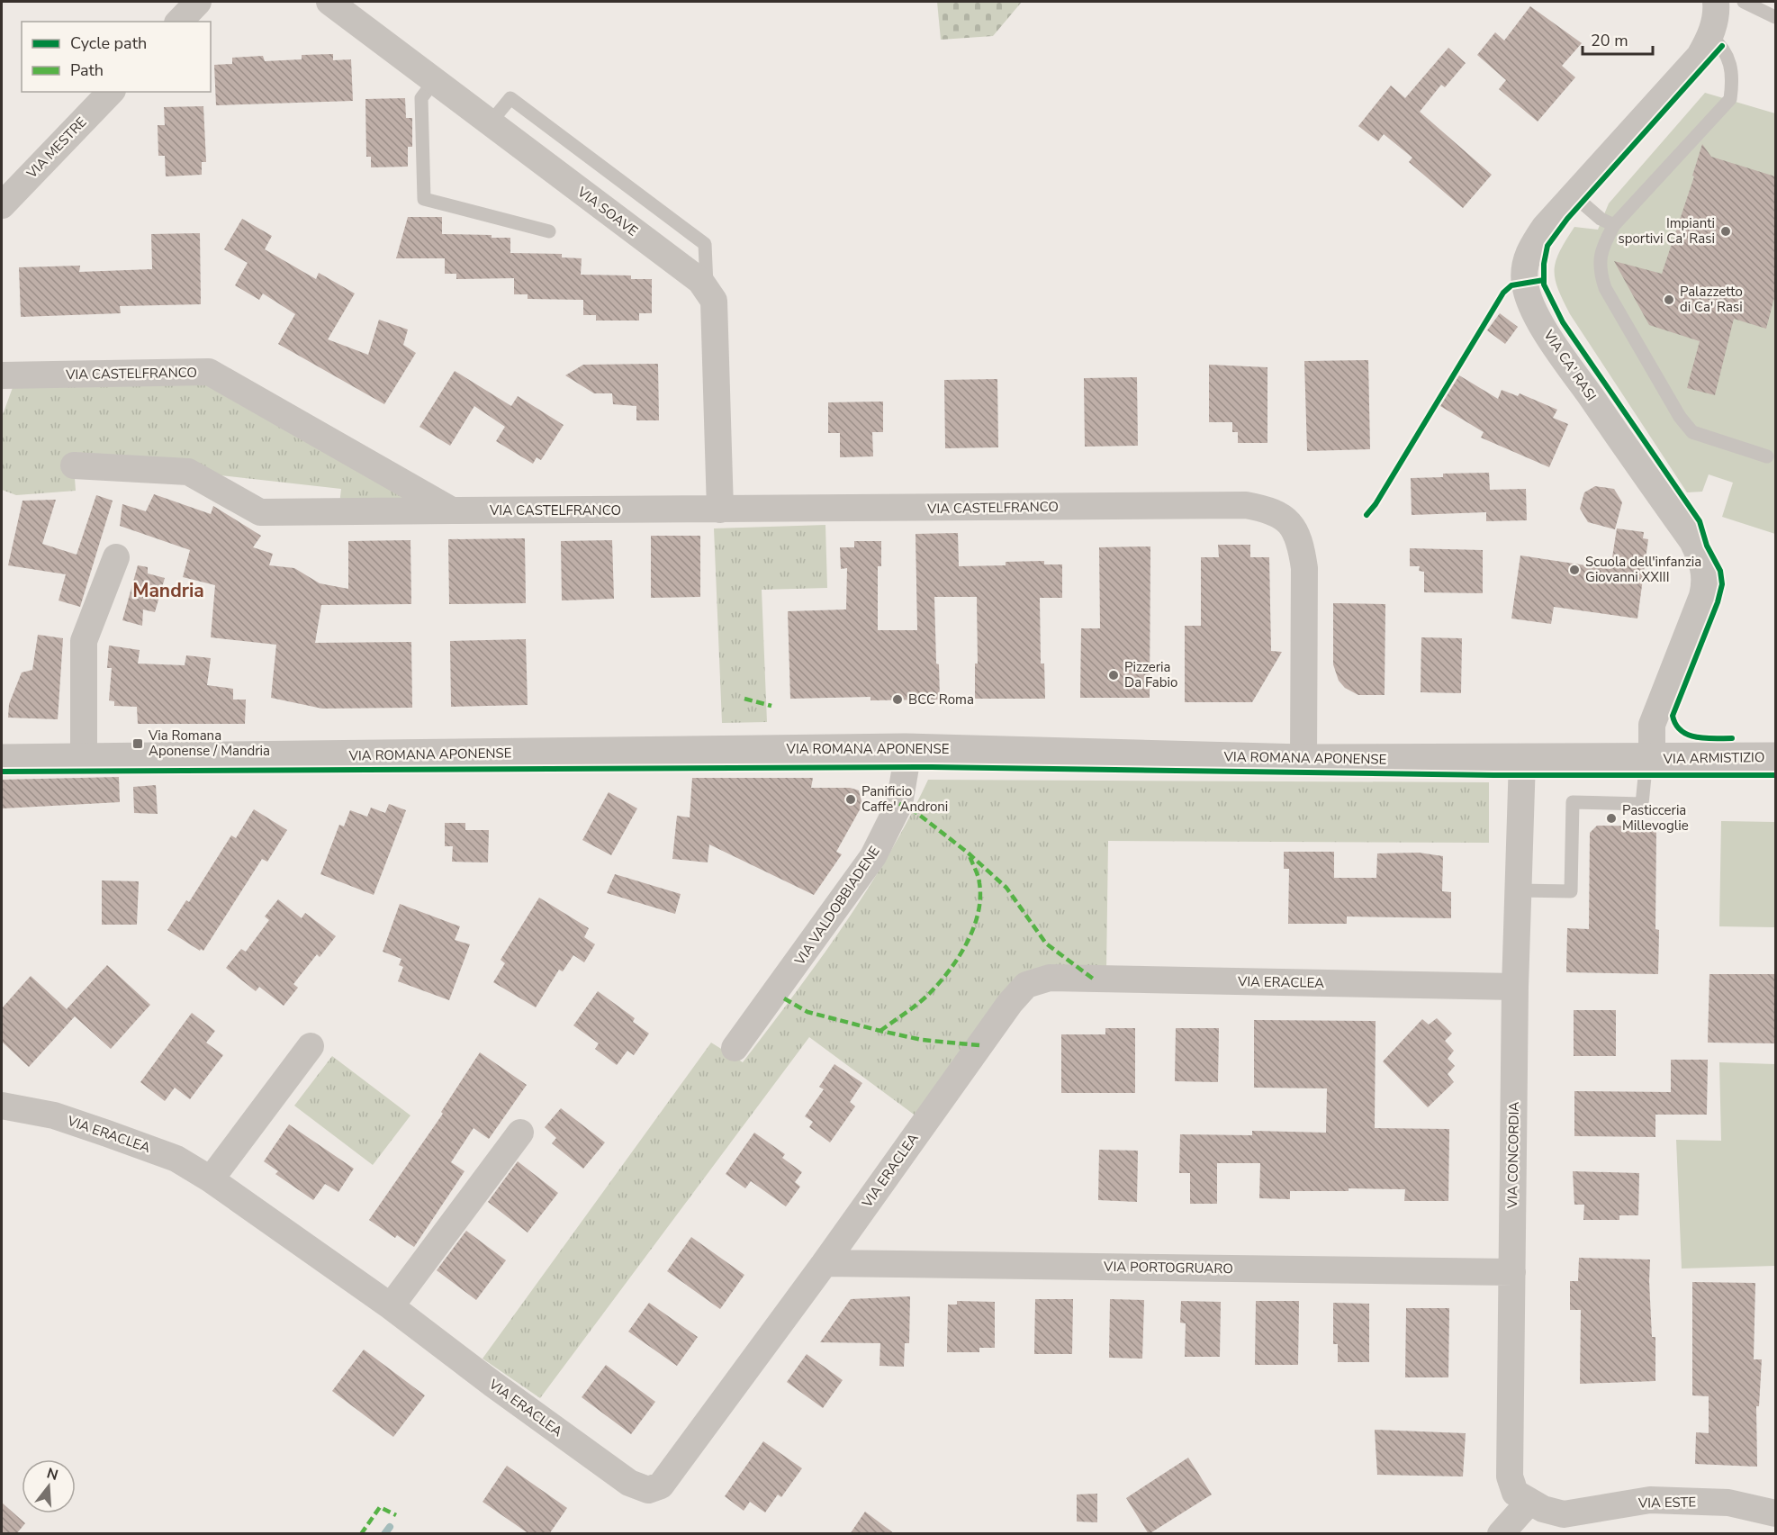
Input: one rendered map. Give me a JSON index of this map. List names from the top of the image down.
{
  "streets": {
    "street": [
      "VIA MESTRE",
      "VIA SOAVE",
      "VIA CA' RASI",
      "VIA CASTELFRANCO",
      "VIA ROMANA APONENSE",
      "VIA ARMISTIZIO",
      "VIA VALDOBBIADENE",
      "VIA ERACLEA",
      "VIA CONCORDIA",
      "VIA PORTOGRUARO",
      "VIA ESTE"
    ]
  },
  "crossings": [
    ["VIA SOAVE", "VIA CASTELFRANCO"],
    ["VIA CA' RASI", "VIA ROMANA APONENSE"],
    ["VIA CA' RASI", "VIA ARMISTIZIO"],
    ["VIA CASTELFRANCO", "VIA ROMANA APONENSE"],
    ["VIA ROMANA APONENSE", "VIA ARMISTIZIO"],
    ["VIA ROMANA APONENSE", "VIA VALDOBBIADENE"],
    ["VIA ROMANA APONENSE", "VIA CONCORDIA"],
    ["VIA ERACLEA", "VIA CONCORDIA"],
    ["VIA ERACLEA", "VIA PORTOGRUARO"],
    ["VIA CONCORDIA", "VIA PORTOGRUARO"],
    ["VIA CONCORDIA", "VIA ESTE"]
  ],
  "districts": ["Mandria"],
  "places": {
    "other": [
      "Impianti sportivi Ca' Rasi",
      "Palazzetto di Ca' Rasi",
      "Scuola dell'infanzia Giovanni XXIII",
      "Pizzeria Da Fabio",
      "BCC Roma",
      "Panificio Caffe' Androni",
      "Pasticceria Millevoglie"
    ],
    "transit": ["Via Romana Aponense / Mandria"]
  },
  "legend": ["Cycle path", "Path"],
  "scale_bar": "20 m",
  "north": "top"
}
